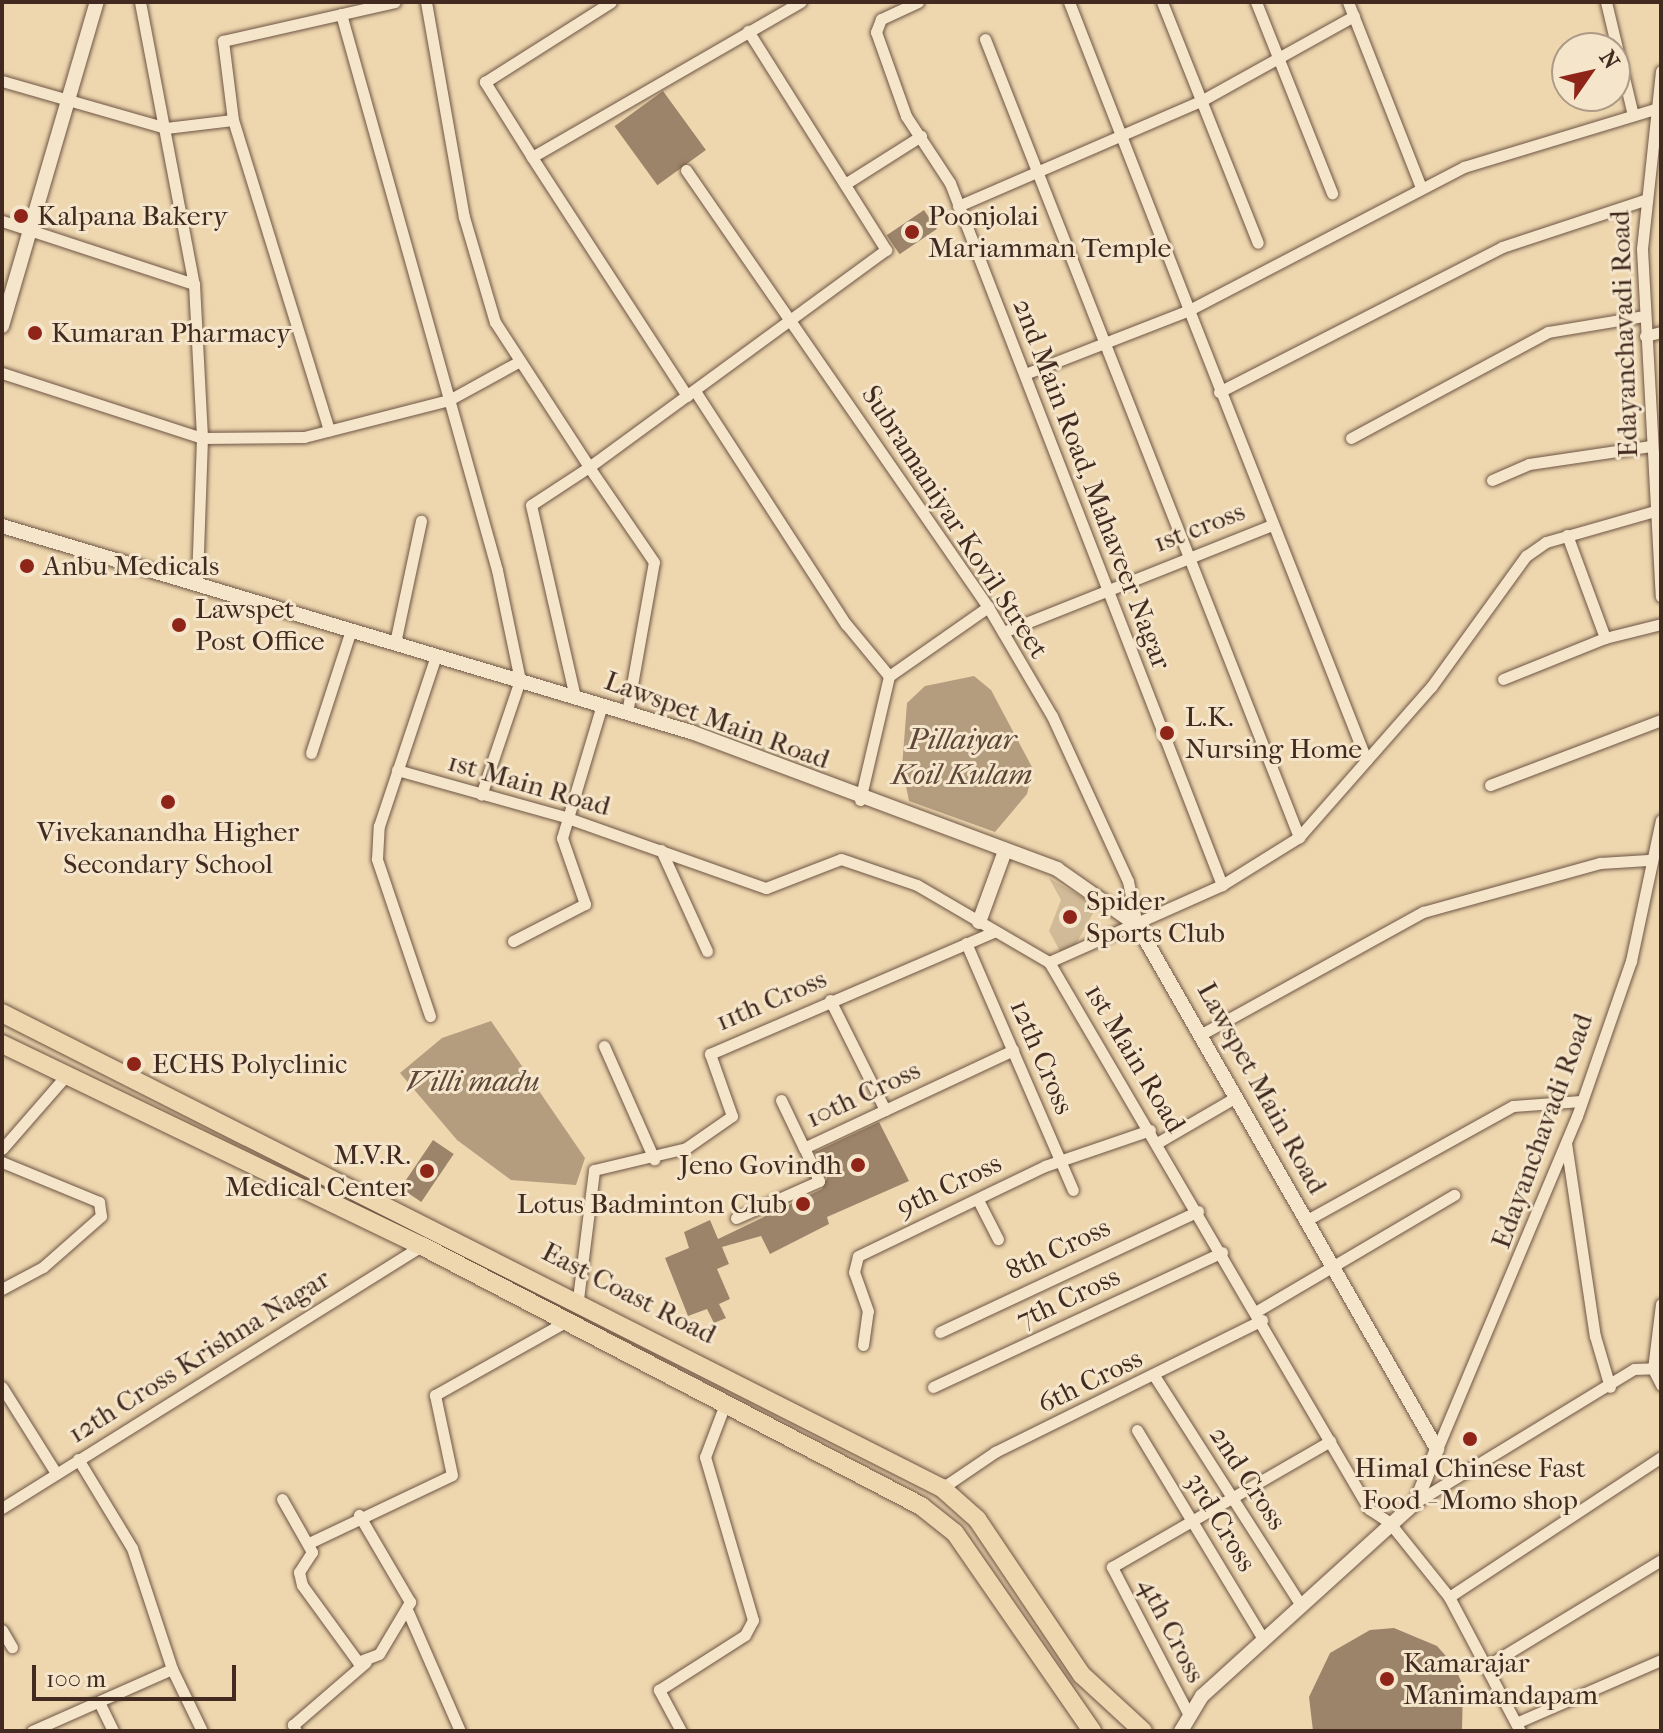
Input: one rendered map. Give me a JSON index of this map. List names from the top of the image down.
{
  "streets": {
    "highway": ["East Coast Road"],
    "street": [
      "Edayanchavadi Road",
      "2nd Main Road, Mahaveer Nagar",
      "Subramaniyar Kovil Street",
      "1st cross",
      "Lawspet Main Road",
      "1st Main Road",
      "11th Cross",
      "12th Cross",
      "10th Cross",
      "9th Cross",
      "8th Cross",
      "7th Cross",
      "12th Cross Krishna Nagar",
      "6th Cross",
      "2nd Cross",
      "3rd Cross",
      "4th Cross"
    ]
  },
  "crossings": [
    ["Edayanchavadi Road", "Lawspet Main Road"],
    ["2nd Main Road, Mahaveer Nagar", "1st cross"],
    ["Subramaniyar Kovil Street", "1st cross"],
    ["Subramaniyar Kovil Street", "Lawspet Main Road"],
    ["Lawspet Main Road", "6th Cross"],
    ["1st Main Road", "11th Cross"],
    ["1st Main Road", "9th Cross"],
    ["1st Main Road", "8th Cross"],
    ["1st Main Road", "7th Cross"],
    ["1st Main Road", "6th Cross"],
    ["11th Cross", "12th Cross"],
    ["11th Cross", "East Coast Road"],
    ["12th Cross", "10th Cross"],
    ["12th Cross", "9th Cross"],
    ["East Coast Road", "12th Cross Krishna Nagar"],
    ["East Coast Road", "6th Cross"],
    ["6th Cross", "2nd Cross"],
    ["3rd Cross", "4th Cross"]
  ],
  "water": ["Pillaiyar Koil Kulam", "Villi madu"],
  "places": [
    "Kalpana Bakery",
    "Poonjolai Mariamman Temple",
    "Kumaran Pharmacy",
    "Anbu Medicals",
    "Lawspet Post Office",
    "L.K. Nursing Home",
    "Vivekanandha Higher Secondary School",
    "Spider Sports Club",
    "ECHS Polyclinic",
    "Jeno Govindh",
    "M.V.R. Medical Center",
    "Lotus Badminton Club",
    "Himal Chinese Fast Food - Momo shop",
    "Kamarajar Manimandapam"
  ],
  "scale_bar": "100 m",
  "north": "top right"
}
